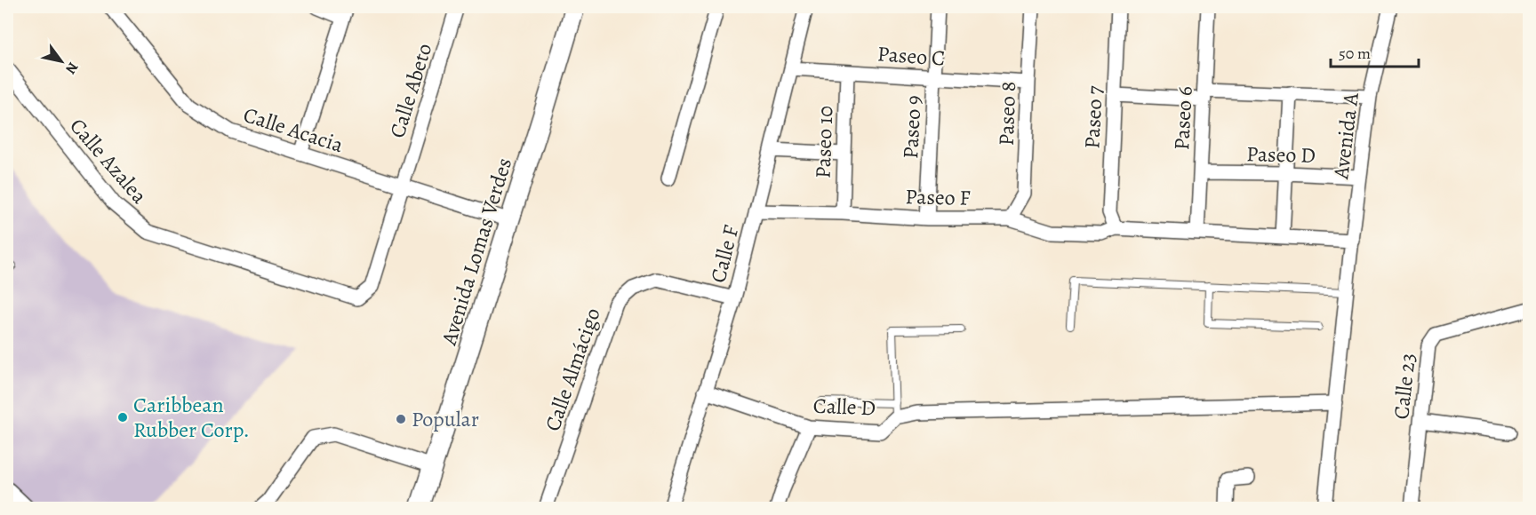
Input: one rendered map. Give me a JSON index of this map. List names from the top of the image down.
{
  "streets": {
    "street": [
      "Paseo C",
      "Calle Abeto",
      "Paseo 8",
      "Paseo 7",
      "Paseo 6",
      "Paseo 9",
      "Calle Acacia",
      "Avenida A",
      "Paseo 10",
      "Paseo D",
      "Calle Azalea",
      "Paseo F",
      "Avenida Lomas Verdes",
      "Calle F",
      "Calle Almácigo",
      "Calle 23",
      "Calle D"
    ]
  },
  "crossings": [
    ["Paseo C", "Paseo 8"],
    ["Paseo C", "Paseo 9"],
    ["Paseo C", "Paseo 10"],
    ["Paseo C", "Calle F"],
    ["Calle Abeto", "Calle Acacia"],
    ["Calle Abeto", "Calle Azalea"],
    ["Paseo 8", "Paseo F"],
    ["Paseo 7", "Paseo F"],
    ["Paseo 6", "Paseo D"],
    ["Paseo 9", "Paseo F"],
    ["Calle Acacia", "Avenida Lomas Verdes"],
    ["Avenida A", "Paseo D"],
    ["Paseo 10", "Paseo F"],
    ["Paseo F", "Calle F"],
    ["Calle F", "Calle Almácigo"],
    ["Calle F", "Calle D"]
  ],
  "places": ["Caribbean Rubber Corp.", "Popular"],
  "scale_bar": "50 m",
  "north": "bottom right"
}
